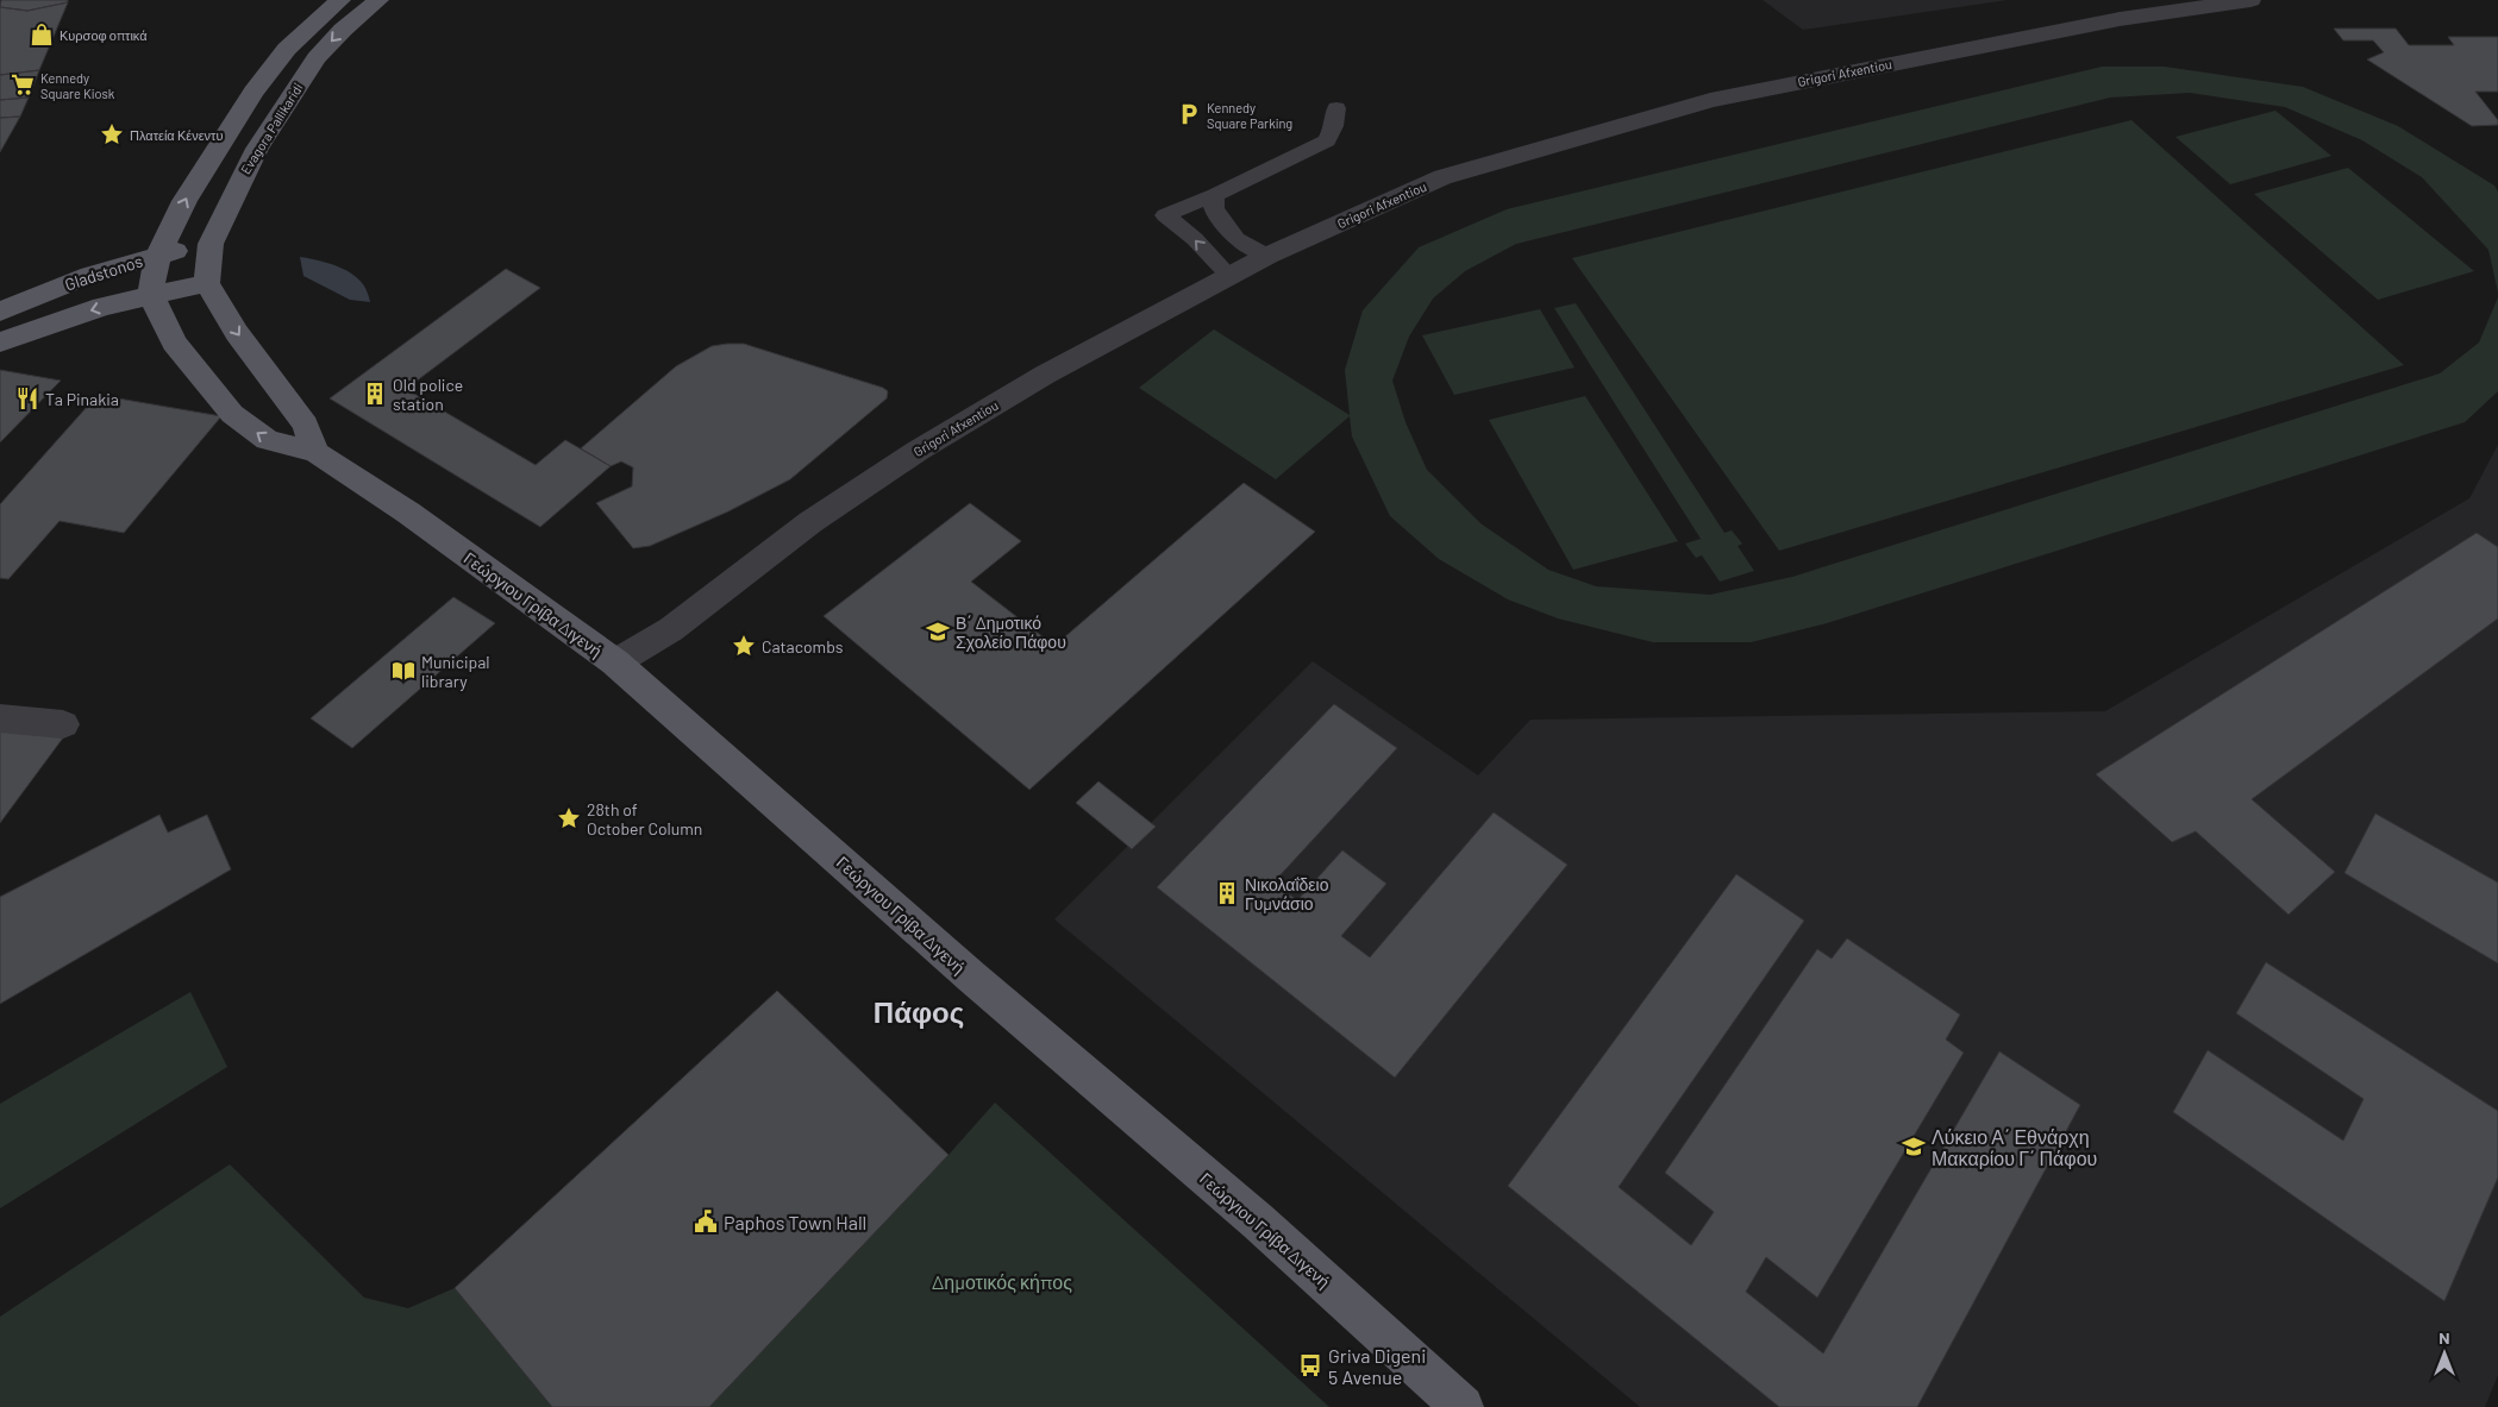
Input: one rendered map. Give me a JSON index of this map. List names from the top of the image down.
{
  "streets": {
    "main road": ["Evagora Pallikaridi", "Gladstonos", "Γεώργιου Γρίβα Διγενή"],
    "street": ["Grigori Afxentiou"]
  },
  "crossings": [
    ["Grigori Afxentiou", "Γεώργιου Γρίβα Διγενή"],
    ["Evagora Pallikaridi", "Gladstonos"],
    ["Evagora Pallikaridi", "Γεώργιου Γρίβα Διγενή"],
    ["Gladstonos", "Γεώργιου Γρίβα Διγενή"]
  ],
  "districts": ["Πάφος"],
  "parks": ["Δημοτικός κήπος"],
  "places": {
    "shop": ["Κυρσοφ οπτικά"],
    "supermarket": ["Kennedy Square Kiosk"],
    "parking": ["Kennedy Square Parking"],
    "place": ["Πλατεία Κένεντυ", "Catacombs", "28th of October Column"],
    "building": ["Old police station", "Νικολαΐδειο Γυμνάσιο"],
    "restaurant": ["Ta Pinakia"],
    "school or university": ["Β΄ Δημοτικό Σχολείο Πάφου", "Λύκειο Α΄ Εθνάρχη Μακαρίου Γ΄ Πάφου"],
    "library": ["Municipal library"],
    "public building": ["Paphos Town Hall"],
    "bus stop": ["Griva Digeni 5 Avenue"]
  },
  "north": "top"
}
